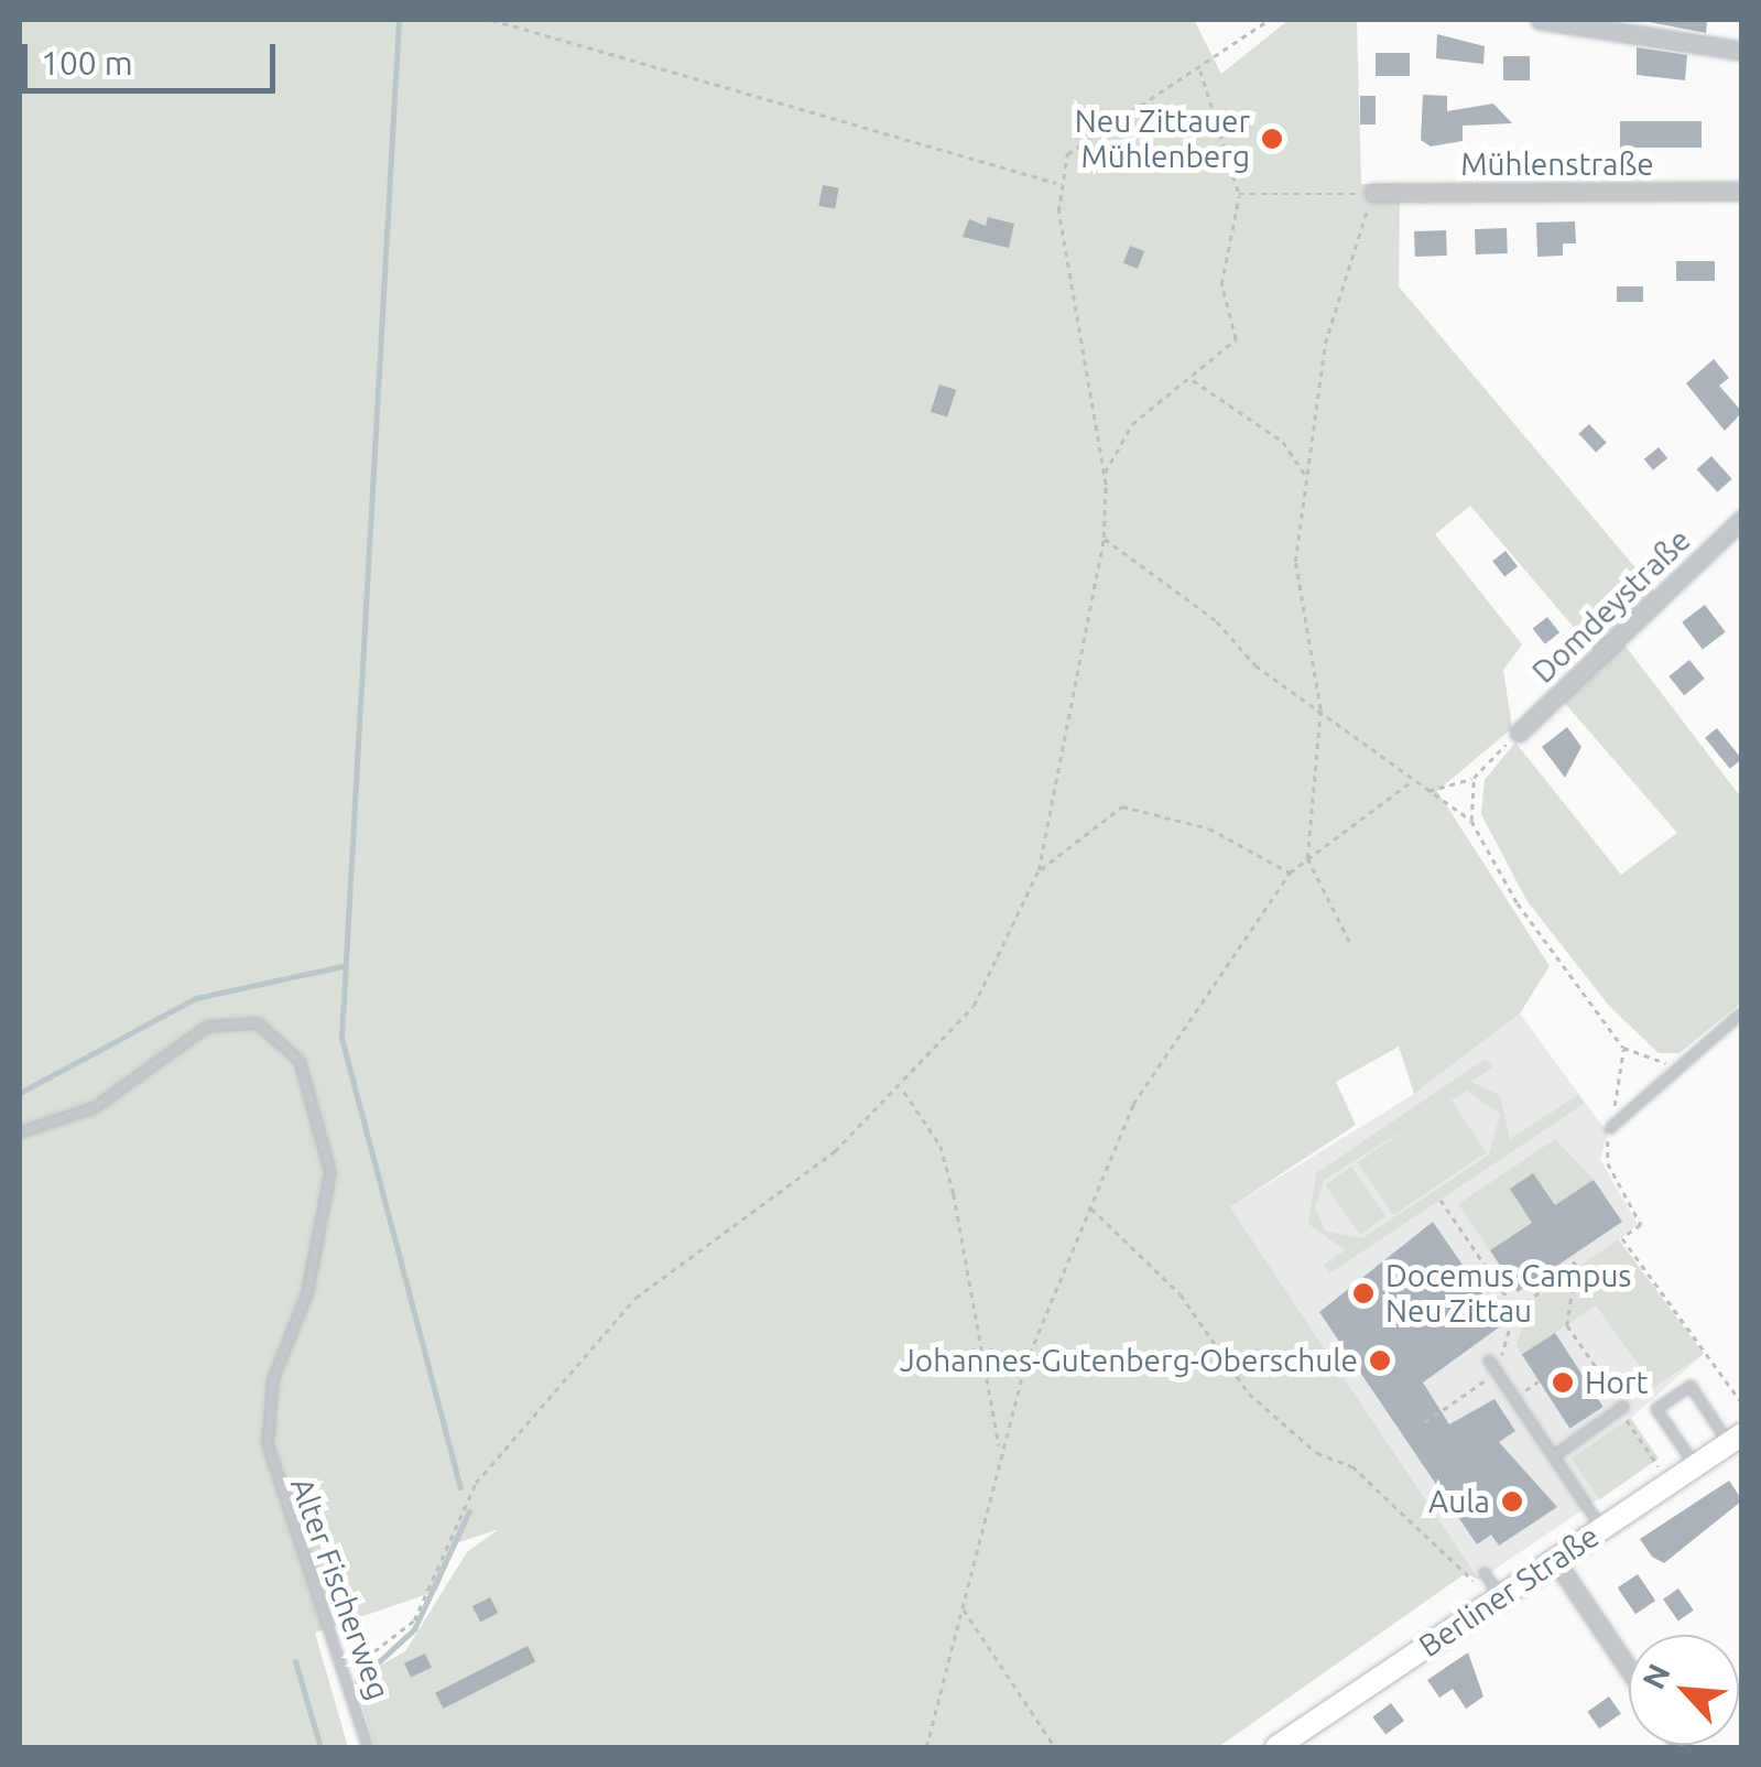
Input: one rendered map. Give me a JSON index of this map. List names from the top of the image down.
{
  "streets": {
    "main road": ["Berliner Straße"],
    "street": ["Mühlenstraße", "Domdeystraße"],
    "lane": ["Alter Fischerweg"]
  },
  "places": [
    "Neu Zittauer Mühlenberg",
    "Docemus Campus Neu Zittau",
    "Johannes-Gutenberg-Oberschule",
    "Hort",
    "Aula"
  ],
  "scale_bar": "100 m",
  "north": "top left"
}
